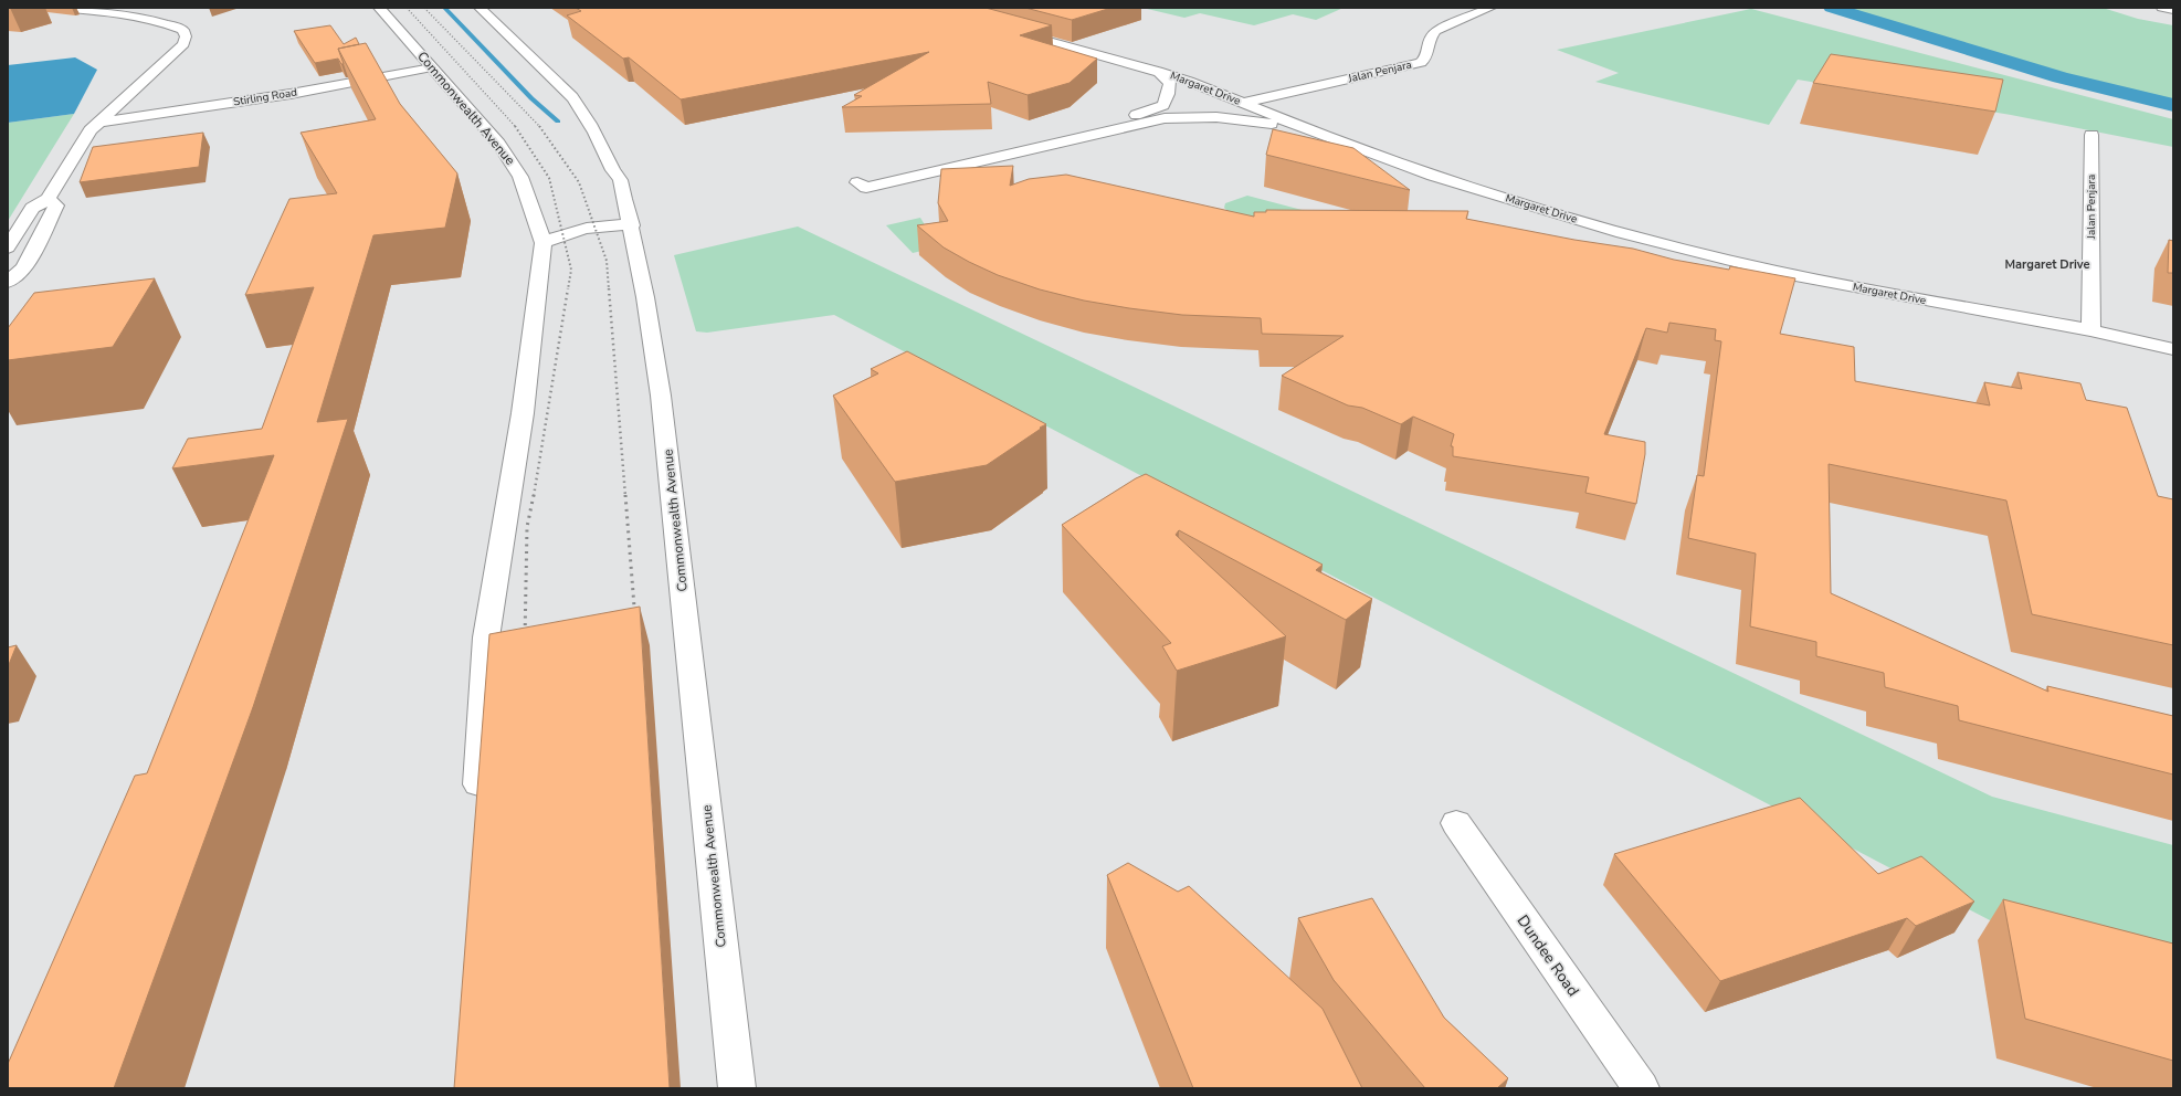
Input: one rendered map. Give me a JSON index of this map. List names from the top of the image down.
{
  "streets": {
    "street": [
      "Jalan Penjara",
      "Margaret Drive",
      "Stirling Road",
      "Commonwealth Avenue",
      "Dundee Road"
    ]
  },
  "crossings": [
    ["Jalan Penjara", "Margaret Drive"],
    ["Stirling Road", "Commonwealth Avenue"]
  ],
  "districts": ["Margaret Drive"]
}
